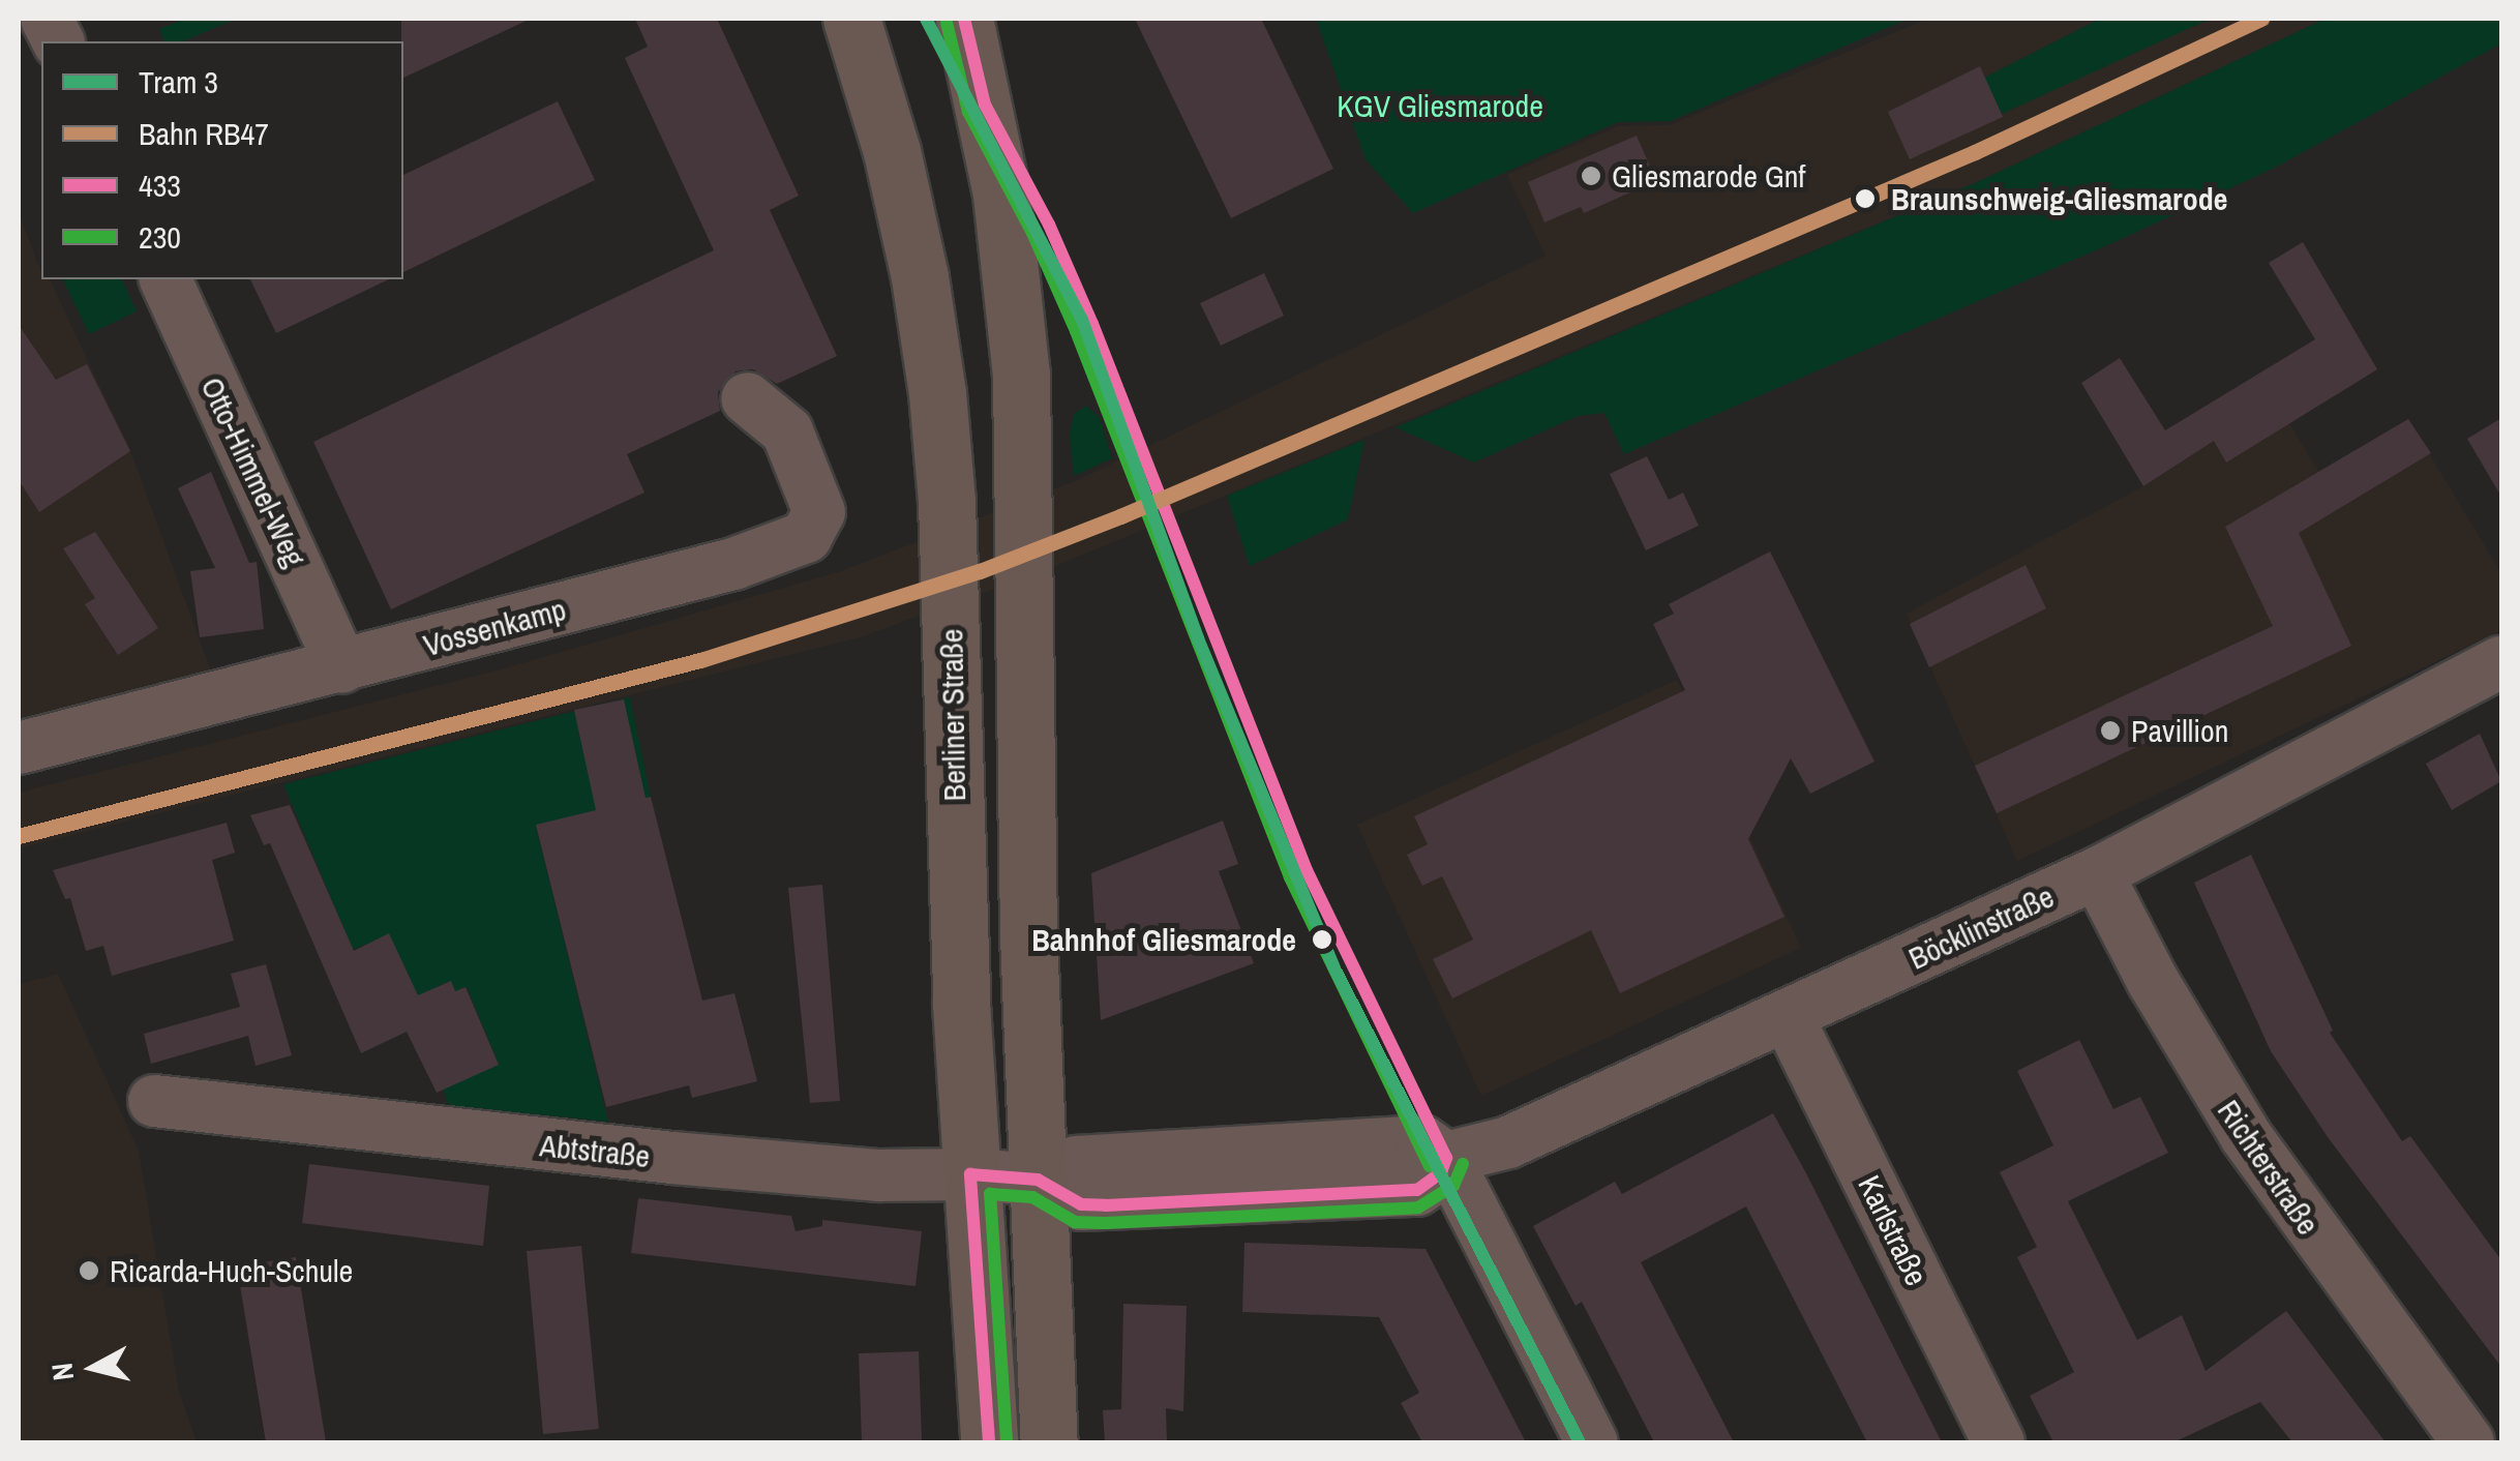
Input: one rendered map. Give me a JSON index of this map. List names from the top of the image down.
{
  "streets": {
    "main road": ["Berliner Straße"],
    "street": [
      "Otto-Himmel-Weg",
      "Vossenkamp",
      "Böcklinstraße",
      "Abtstraße",
      "Richterstraße",
      "Karlstraße"
    ]
  },
  "crossings": [
    ["Otto-Himmel-Weg", "Vossenkamp"],
    ["Berliner Straße", "Abtstraße"],
    ["Böcklinstraße", "Abtstraße"],
    ["Böcklinstraße", "Richterstraße"],
    ["Böcklinstraße", "Karlstraße"]
  ],
  "parks": ["KGV Gliesmarode"],
  "places": [
    "Gliesmarode Gnf",
    "Braunschweig-Gliesmarode",
    "Pavillion",
    "Bahnhof Gliesmarode",
    "Ricarda-Huch-Schule"
  ],
  "lines": [
    "tram line 3",
    "rail line RB47",
    "transit line 433",
    "transit line 230"
  ],
  "legend": [
    "Tram 3",
    "Bahn RB47",
    "433",
    "230"
  ],
  "north": "left"
}
